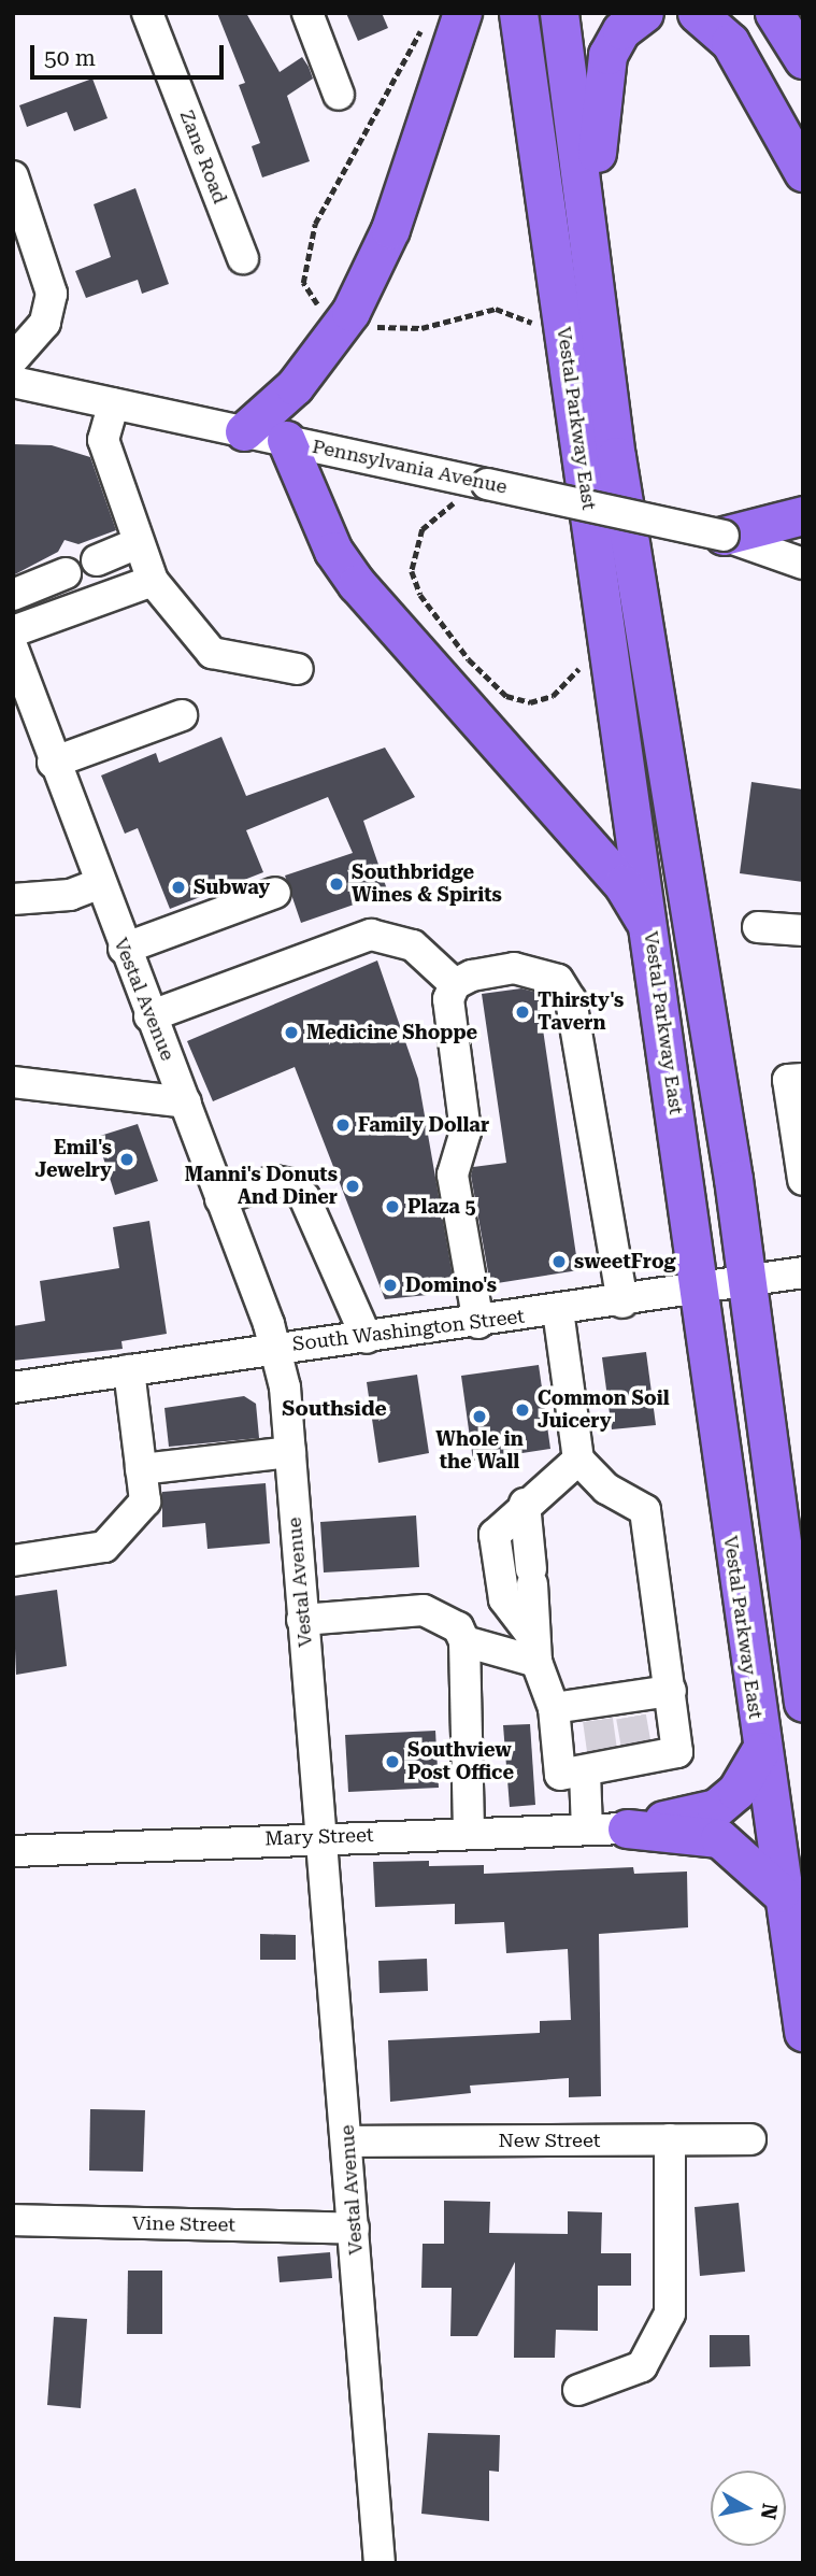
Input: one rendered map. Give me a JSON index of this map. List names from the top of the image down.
{
  "streets": {
    "main road": ["Vestal Parkway East"],
    "street": [
      "Zane Road",
      "Pennsylvania Avenue",
      "Vestal Avenue",
      "South Washington Street",
      "Mary Street",
      "New Street",
      "Vine Street"
    ]
  },
  "crossings": [
    ["Vestal Parkway East", "South Washington Street"],
    ["Vestal Avenue", "South Washington Street"],
    ["Vestal Avenue", "Mary Street"],
    ["Vestal Avenue", "New Street"],
    ["Vestal Avenue", "Vine Street"]
  ],
  "districts": ["Southside"],
  "places": [
    "Southbridge Wines & Spirits",
    "Subway",
    "Thirsty's Tavern",
    "Medicine Shoppe",
    "Family Dollar",
    "Emil's Jewelry",
    "Manni's Donuts And Diner",
    "Plaza 5",
    "sweetFrog",
    "Domino's",
    "Common Soil Juicery",
    "Whole in the Wall",
    "Southview Post Office"
  ],
  "scale_bar": "50 m",
  "north": "right"
}
